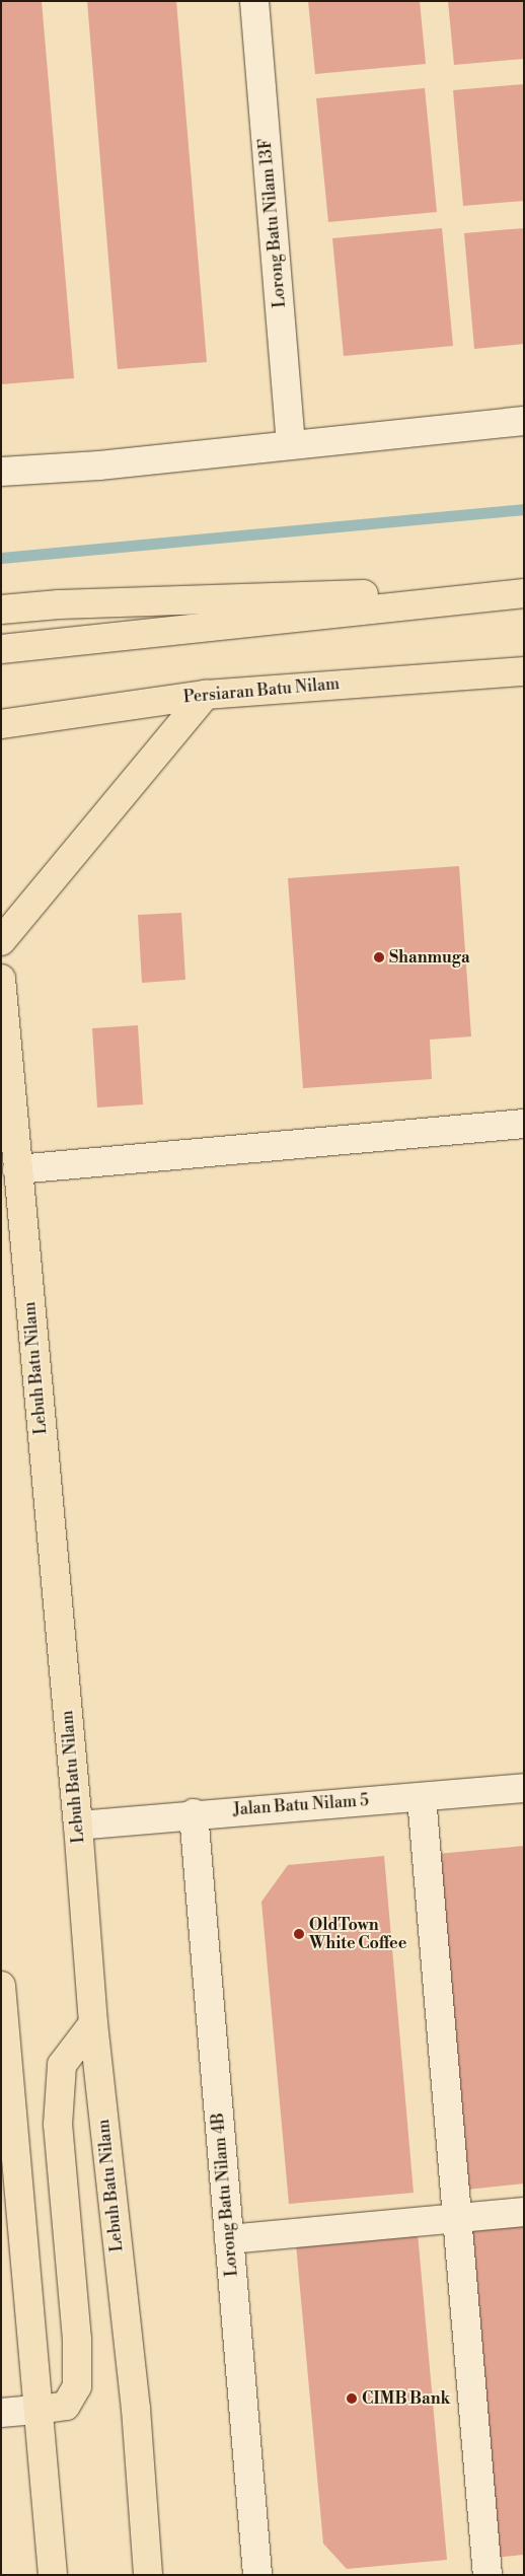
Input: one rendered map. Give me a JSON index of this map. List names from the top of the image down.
{
  "streets": {
    "main road": ["Persiaran Batu Nilam", "Lebuh Batu Nilam"],
    "street": ["Lorong Batu Nilam 13F", "Jalan Batu Nilam 5", "Lorong Batu Nilam 4B"]
  },
  "crossings": [
    ["Lebuh Batu Nilam", "Jalan Batu Nilam 5"],
    ["Jalan Batu Nilam 5", "Lorong Batu Nilam 4B"]
  ],
  "places": ["Shanmuga", "OldTown White Coffee", "CIMB Bank"]
}
